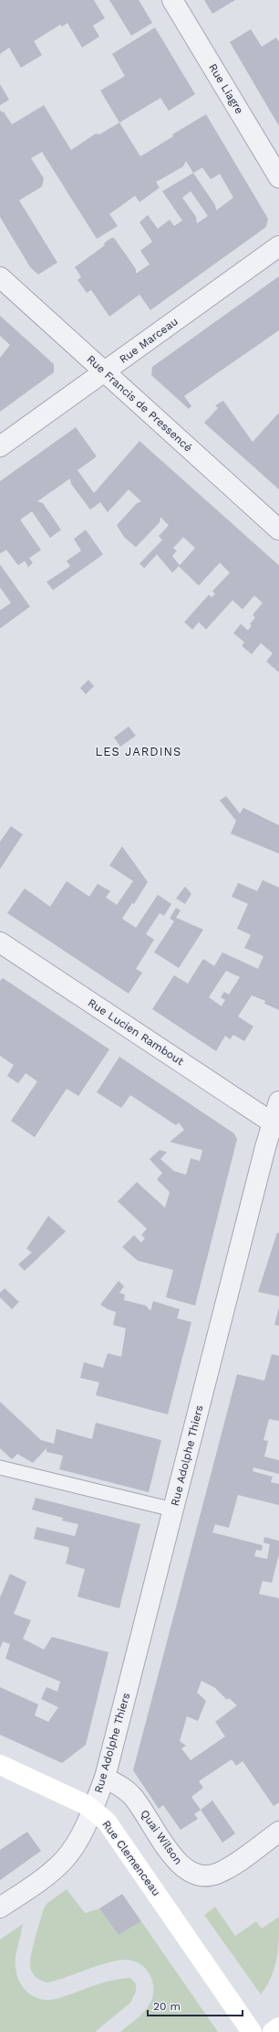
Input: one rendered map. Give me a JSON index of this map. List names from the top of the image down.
{
  "streets": {
    "street": [
      "Rue Liagre",
      "Rue Marceau",
      "Rue Francis de Pressencé",
      "Rue Lucien Rambout",
      "Rue Adolphe Thiers",
      "Quai Wilson",
      "Rue Clemenceau"
    ]
  },
  "crossings": [
    ["Rue Marceau", "Rue Francis de Pressencé"],
    ["Rue Lucien Rambout", "Rue Adolphe Thiers"],
    ["Rue Adolphe Thiers", "Quai Wilson"],
    ["Rue Adolphe Thiers", "Rue Clemenceau"]
  ],
  "districts": ["LES JARDINS"],
  "scale_bar": "20 m"
}
